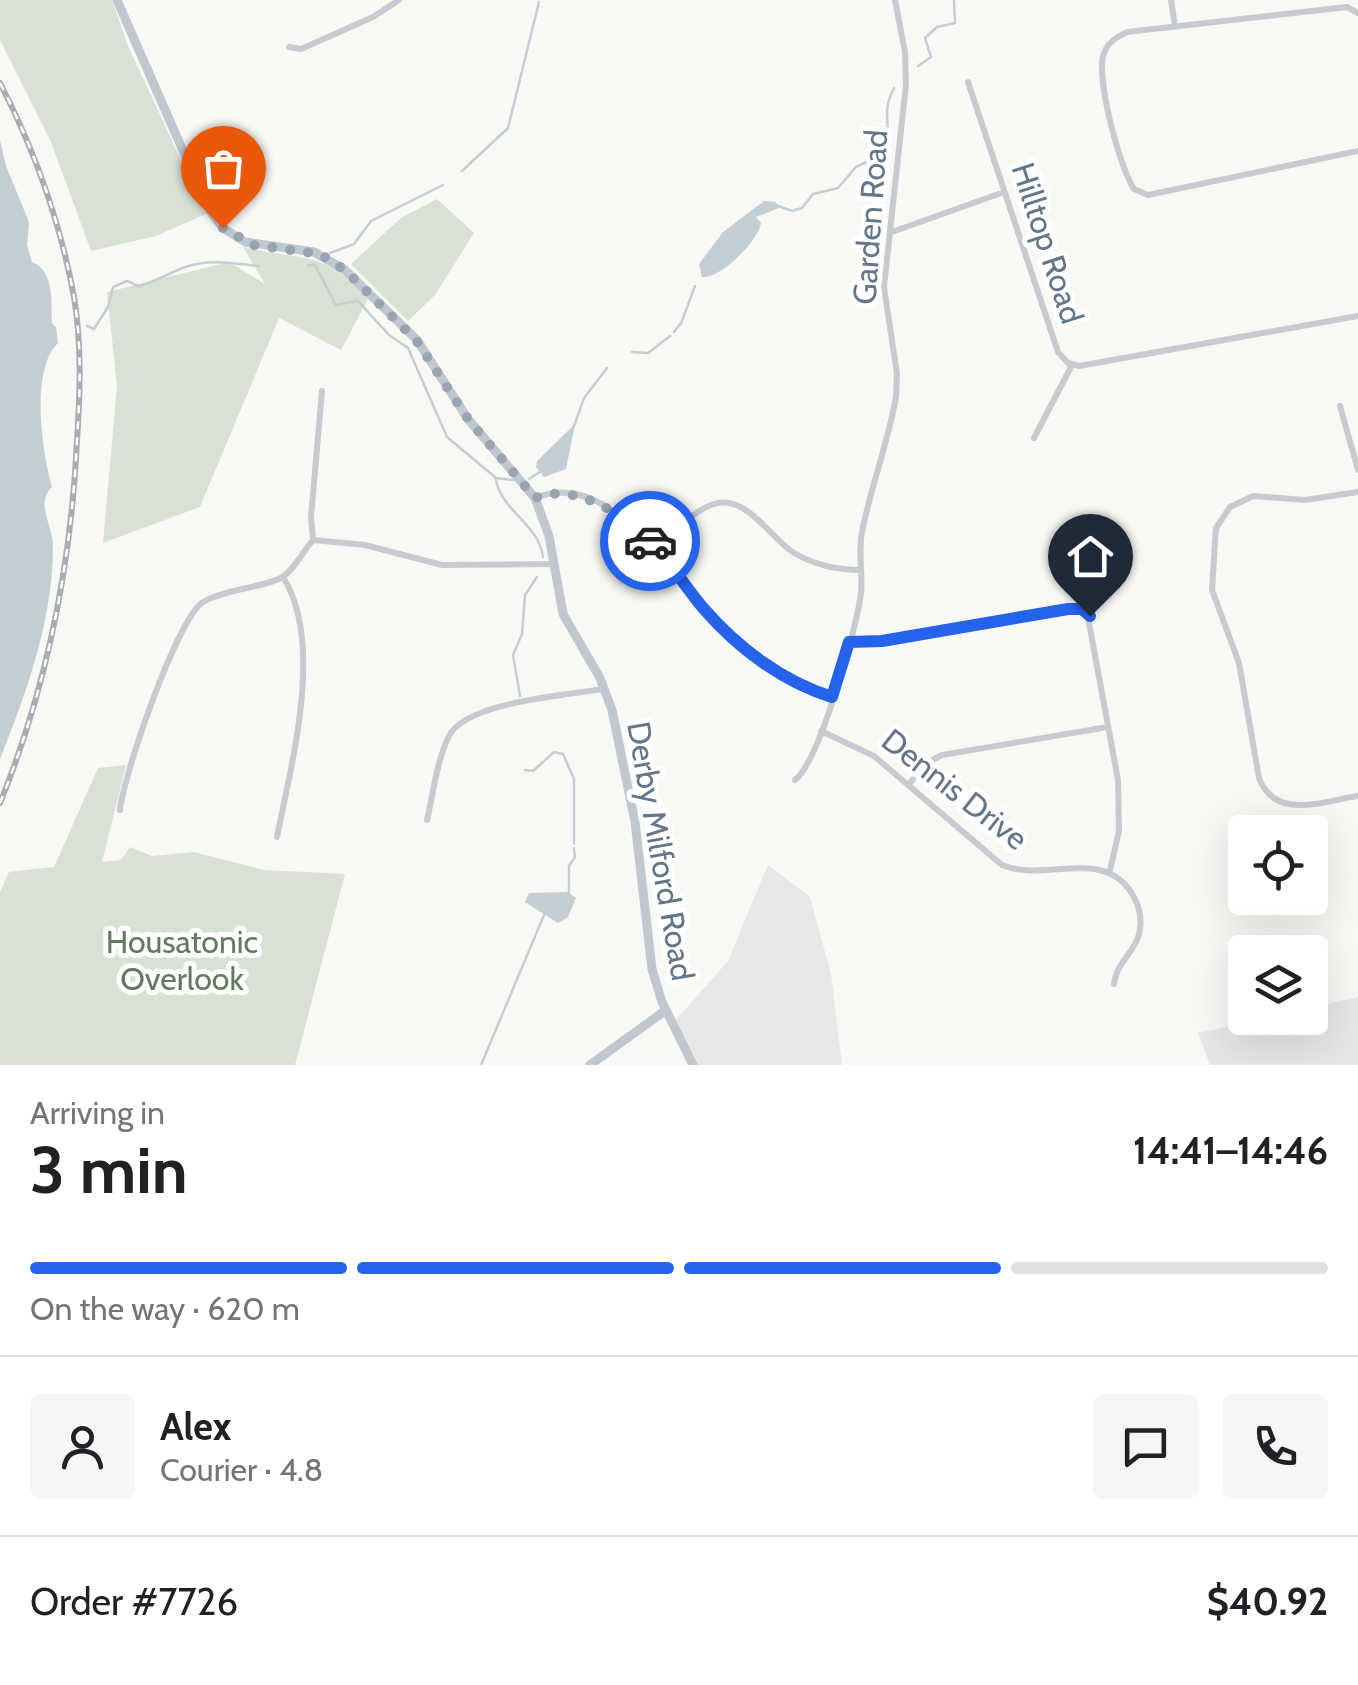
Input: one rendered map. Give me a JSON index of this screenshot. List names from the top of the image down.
{
  "streets": {
    "main road": ["Derby Milford Road"],
    "street": ["Garden Road", "Hilltop Road", "Dennis Drive"]
  },
  "crossings": [
    ["Garden Road", "Dennis Drive"]
  ],
  "parks": ["Housatonic Overlook"],
  "page": {
    "heading": ["3 min", "Arriving in", "14:41–14:46"],
    "panel": [
      "Alex",
      "Courier · 4.8",
      "Order #7726",
      "$40.92"
    ],
    "bar": "On the way · 620 m"
  }
}
